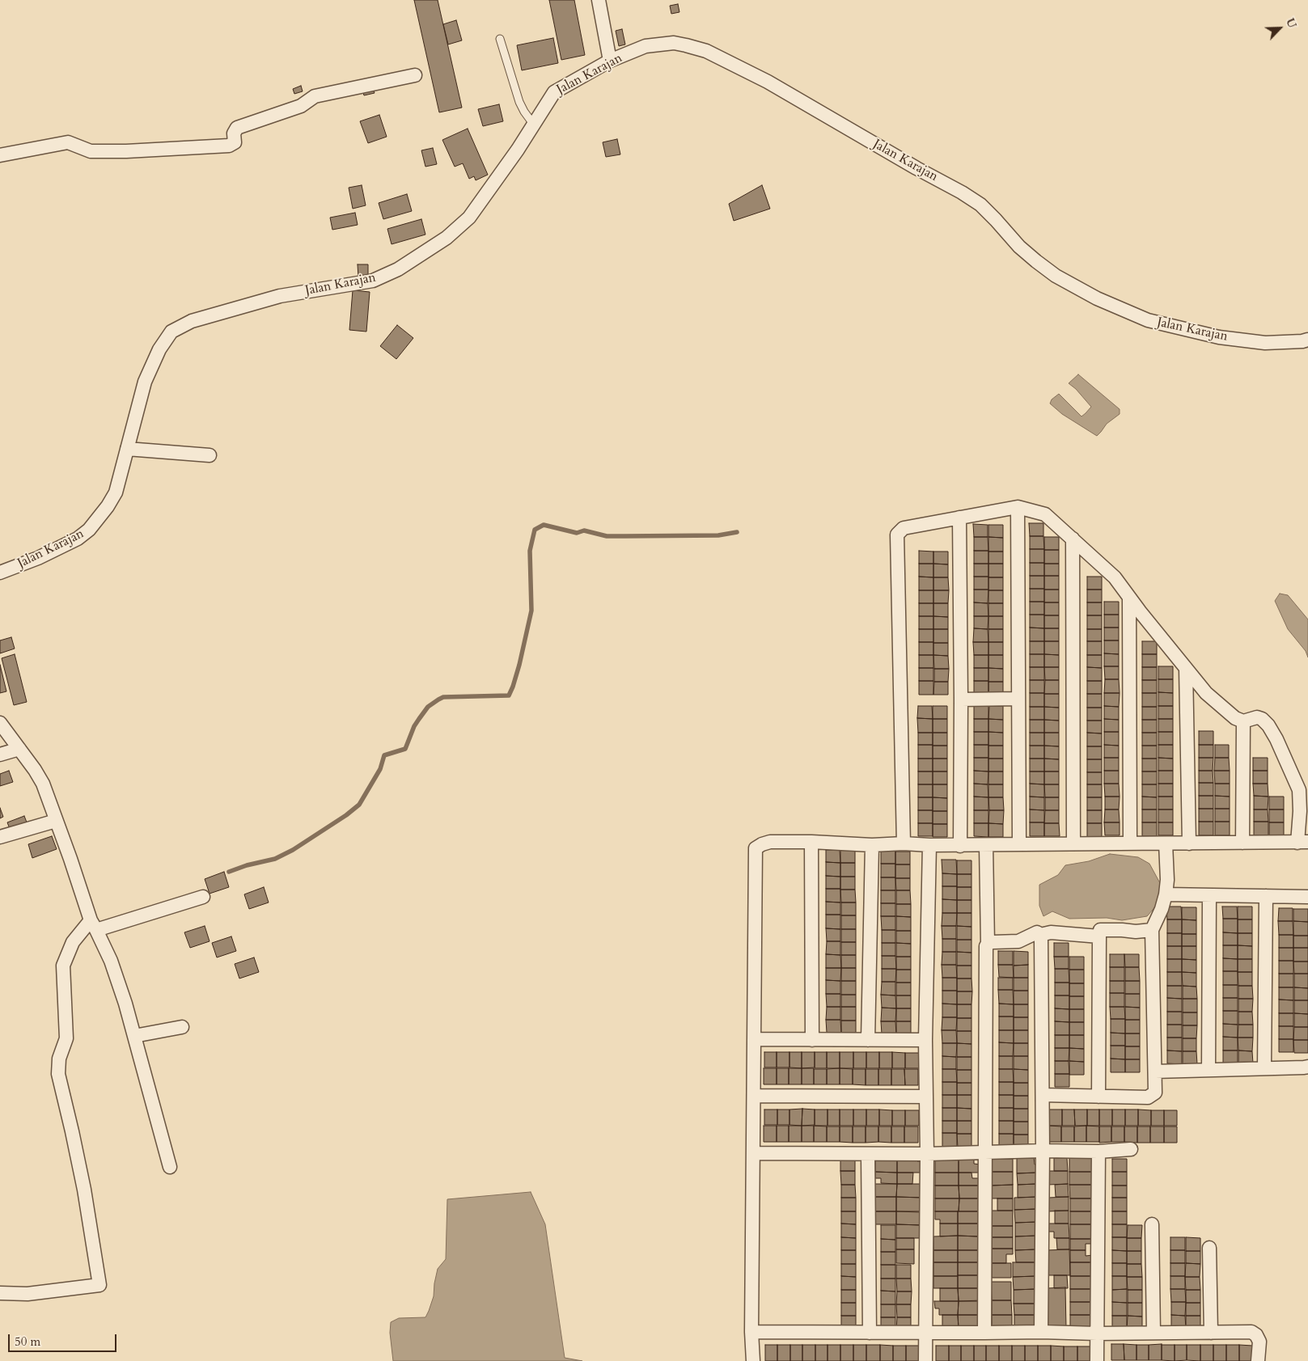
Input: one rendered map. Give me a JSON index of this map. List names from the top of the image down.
{
  "streets": {
    "street": ["Jalan Karajan"]
  },
  "scale_bar": "50 m",
  "north": "top right"
}
